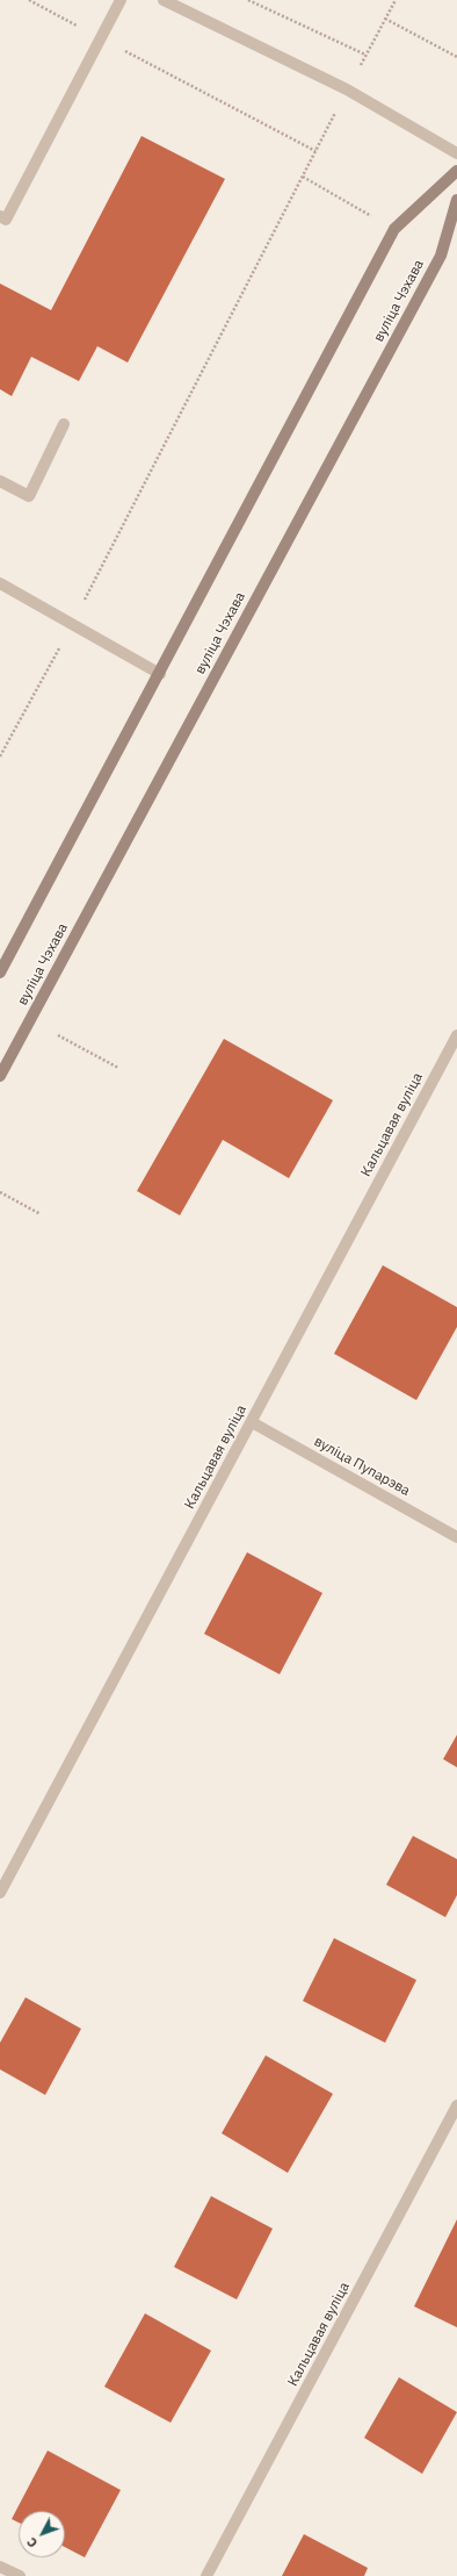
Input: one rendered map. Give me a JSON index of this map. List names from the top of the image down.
{
  "streets": {
    "main road": ["вуліца Чэхава"],
    "street": ["Кальцавая вуліца", "вуліца Пупарэва"]
  },
  "crossings": [
    ["Кальцавая вуліца", "вуліца Пупарэва"]
  ],
  "north": "bottom left"
}
